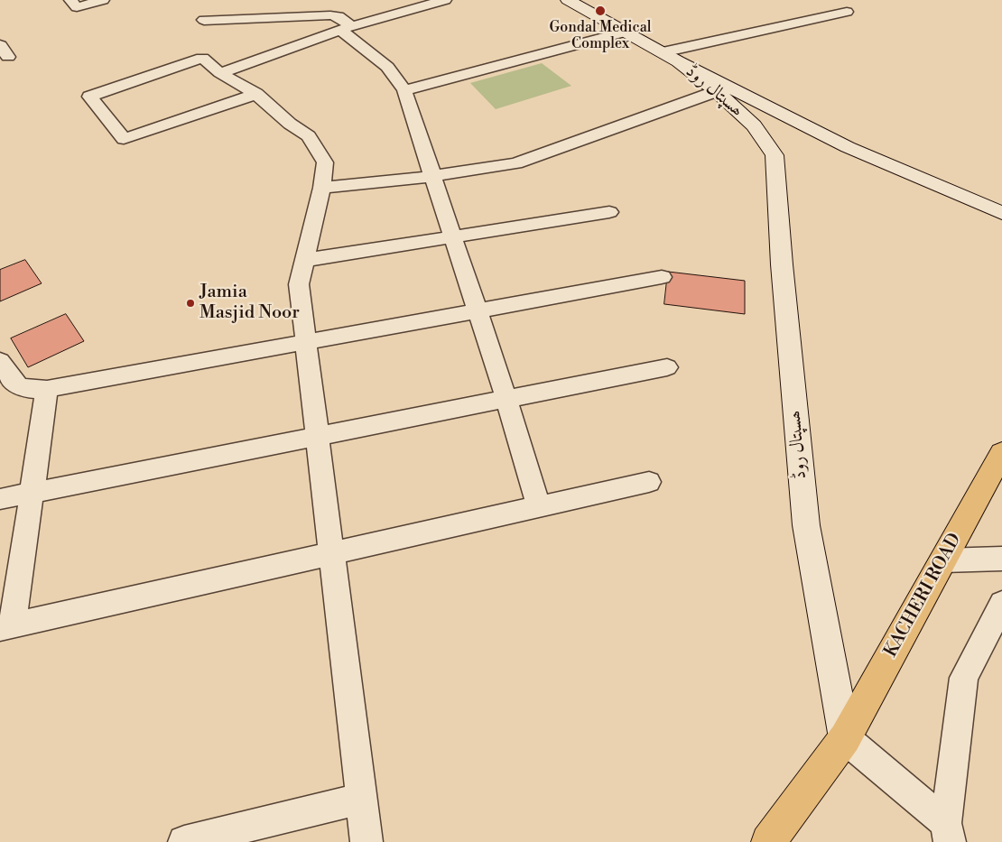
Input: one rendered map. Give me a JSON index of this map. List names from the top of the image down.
{
  "streets": {
    "main road": ["ھسپتال روڈ", "KACHERI ROAD"]
  },
  "crossings": [
    ["ھسپتال روڈ", "KACHERI ROAD"]
  ],
  "places": ["Gondal Medical Complex", "Jamia Masjid Noor"]
}
